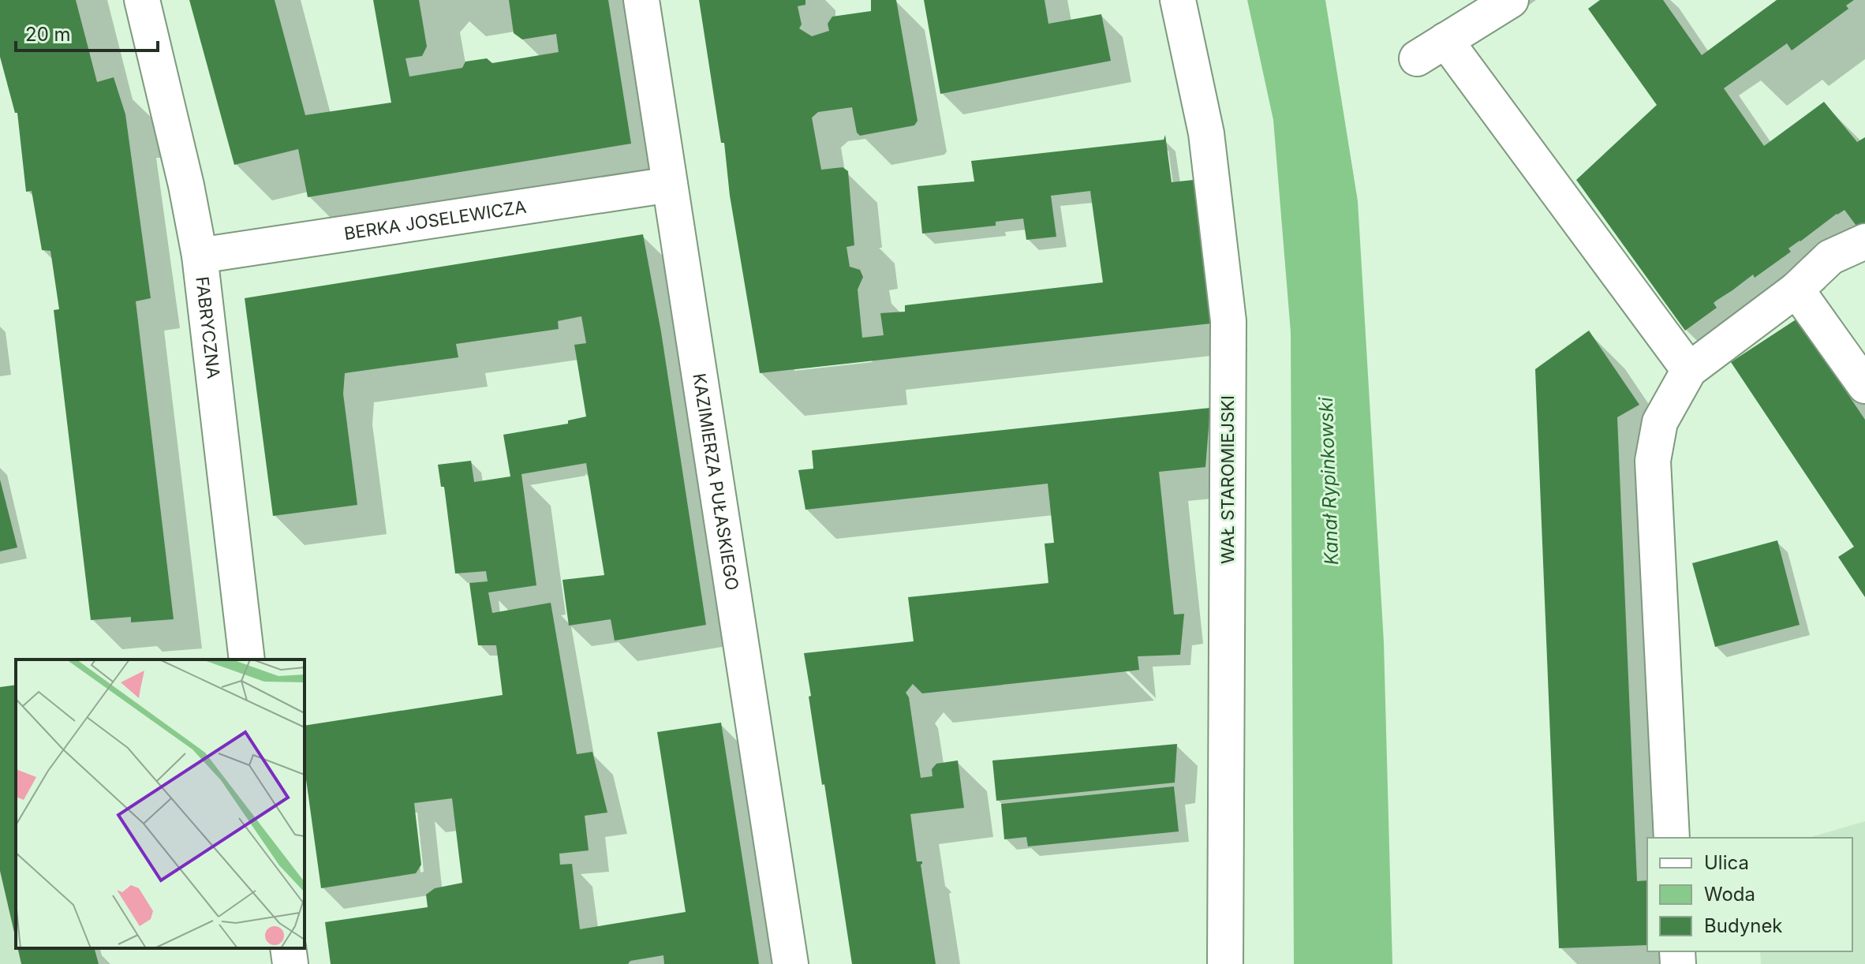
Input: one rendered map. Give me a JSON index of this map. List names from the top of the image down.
{
  "streets": {
    "street": [
      "BERKA JOSELEWICZA",
      "FABRYCZNA",
      "WAŁ STAROMIEJSKI",
      "KAZIMIERZA PUŁASKIEGO"
    ]
  },
  "crossings": [
    ["BERKA JOSELEWICZA", "FABRYCZNA"],
    ["BERKA JOSELEWICZA", "KAZIMIERZA PUŁASKIEGO"]
  ],
  "water": ["Kanał Rypinkowski"],
  "legend": ["Ulica", "Woda", "Budynek"],
  "scale_bar": "20 m"
}
